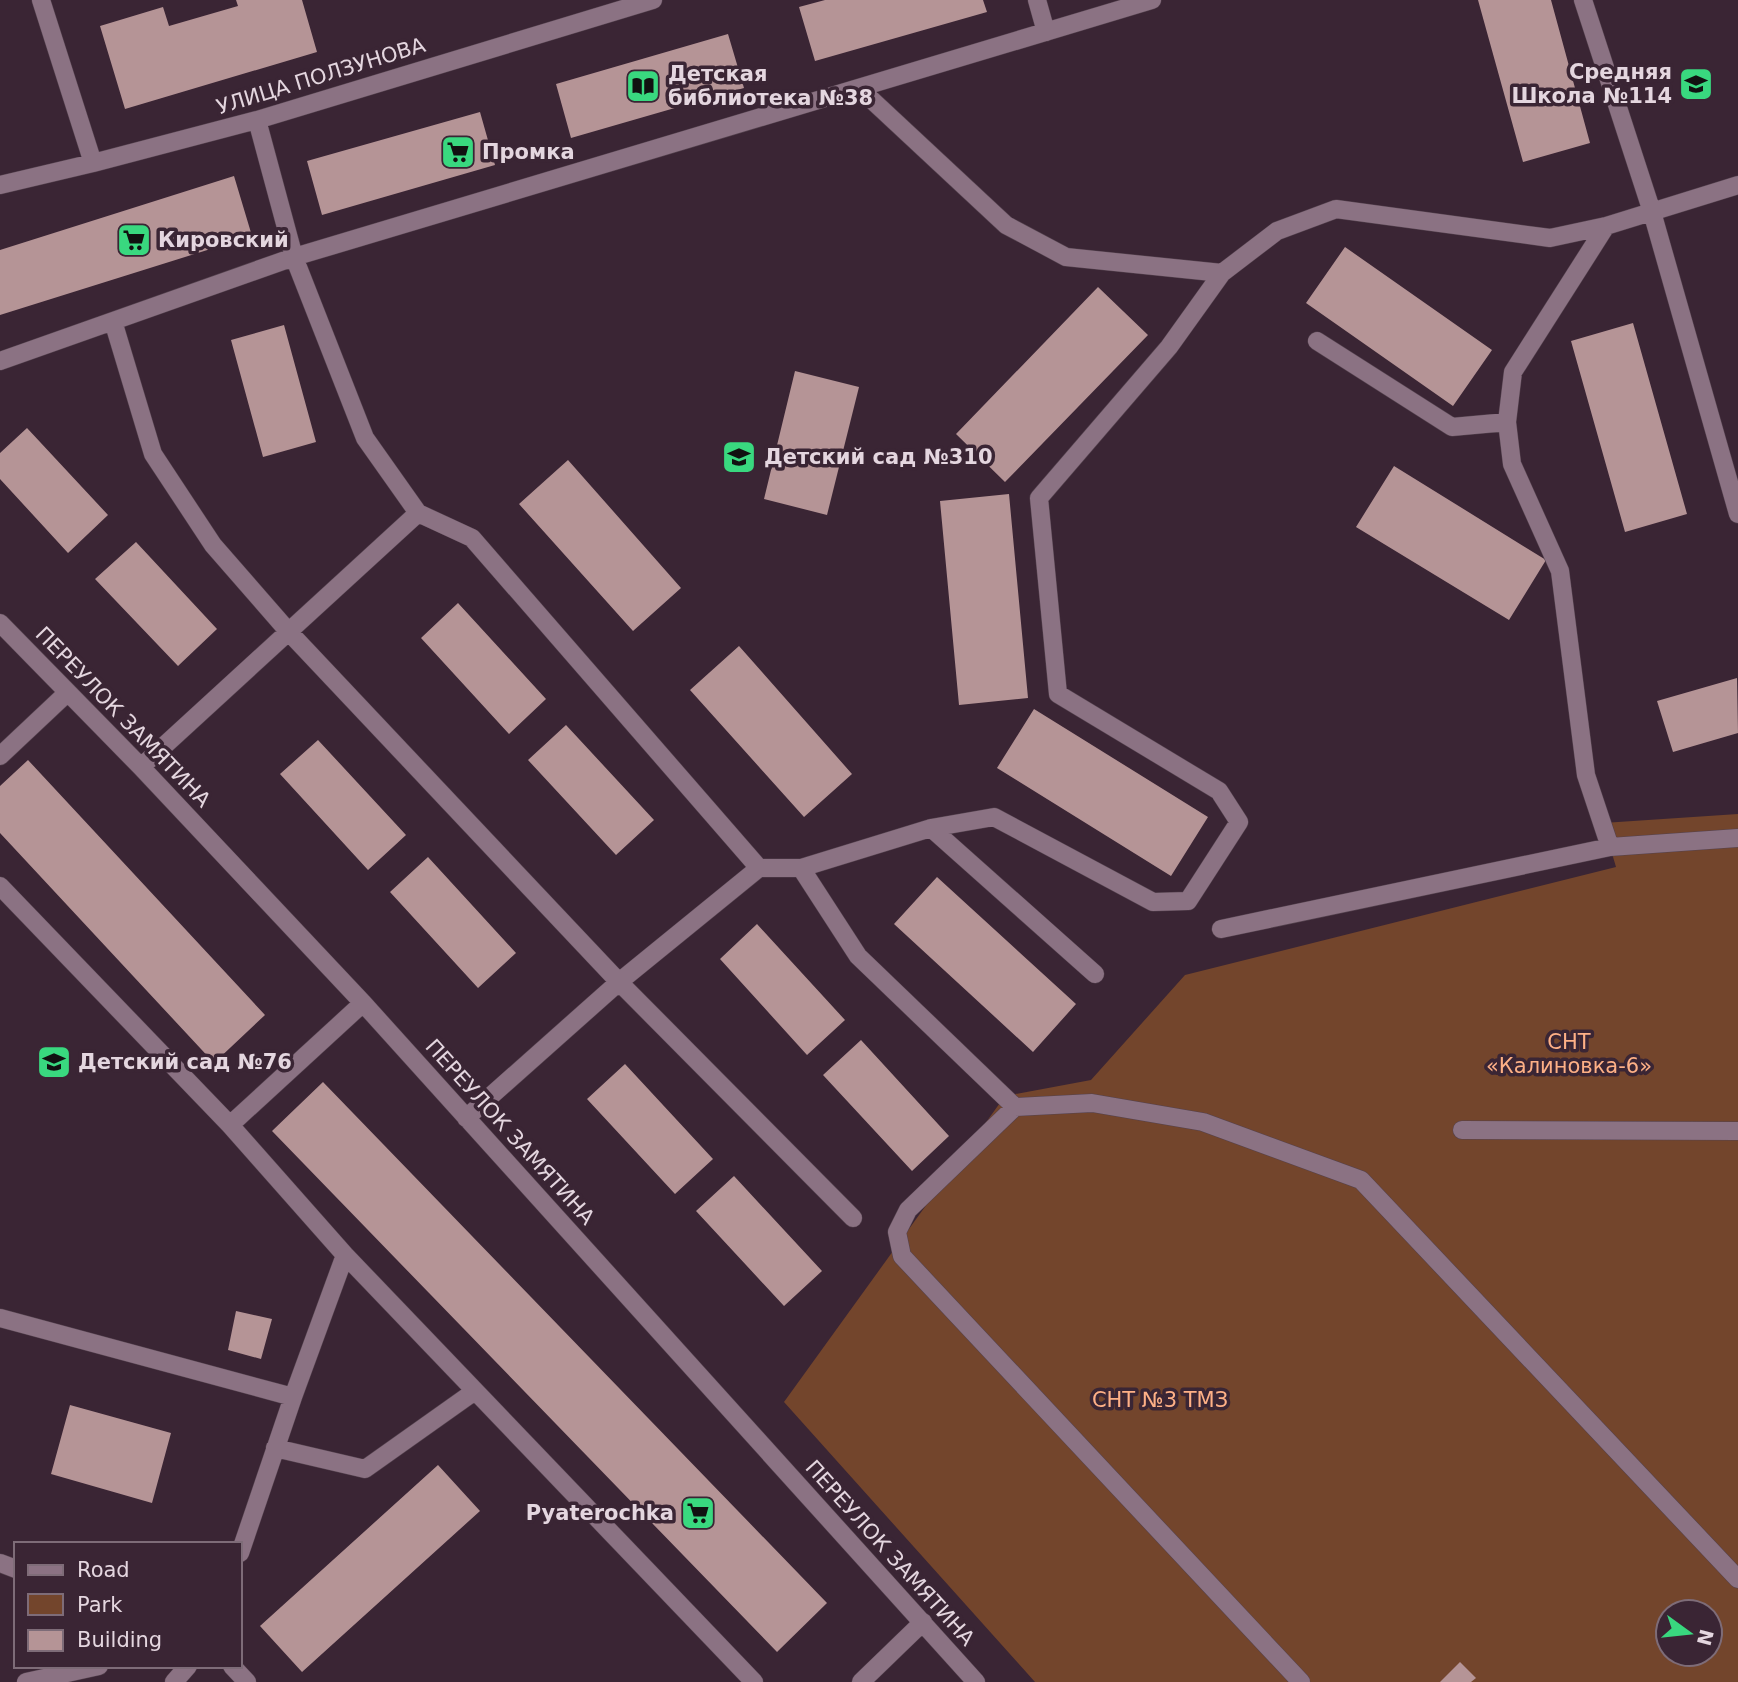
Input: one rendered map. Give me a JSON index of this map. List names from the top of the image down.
{
  "streets": {
    "street": ["УЛИЦА ПОЛЗУНОВА", "ПЕРЕУЛОК ЗАМЯТИНА"]
  },
  "parks": ["СНТ «Калиновка-6»", "СНТ №3 ТМЗ"],
  "places": {
    "school or university": ["Средняя Школа №114", "Детский сад №310", "Детский сад №76"],
    "library": ["Детская библиотека №38"],
    "supermarket": ["Промка", "Кировский", "Pyaterochka"]
  },
  "legend": ["Road", "Park", "Building"],
  "north": "right"
}
